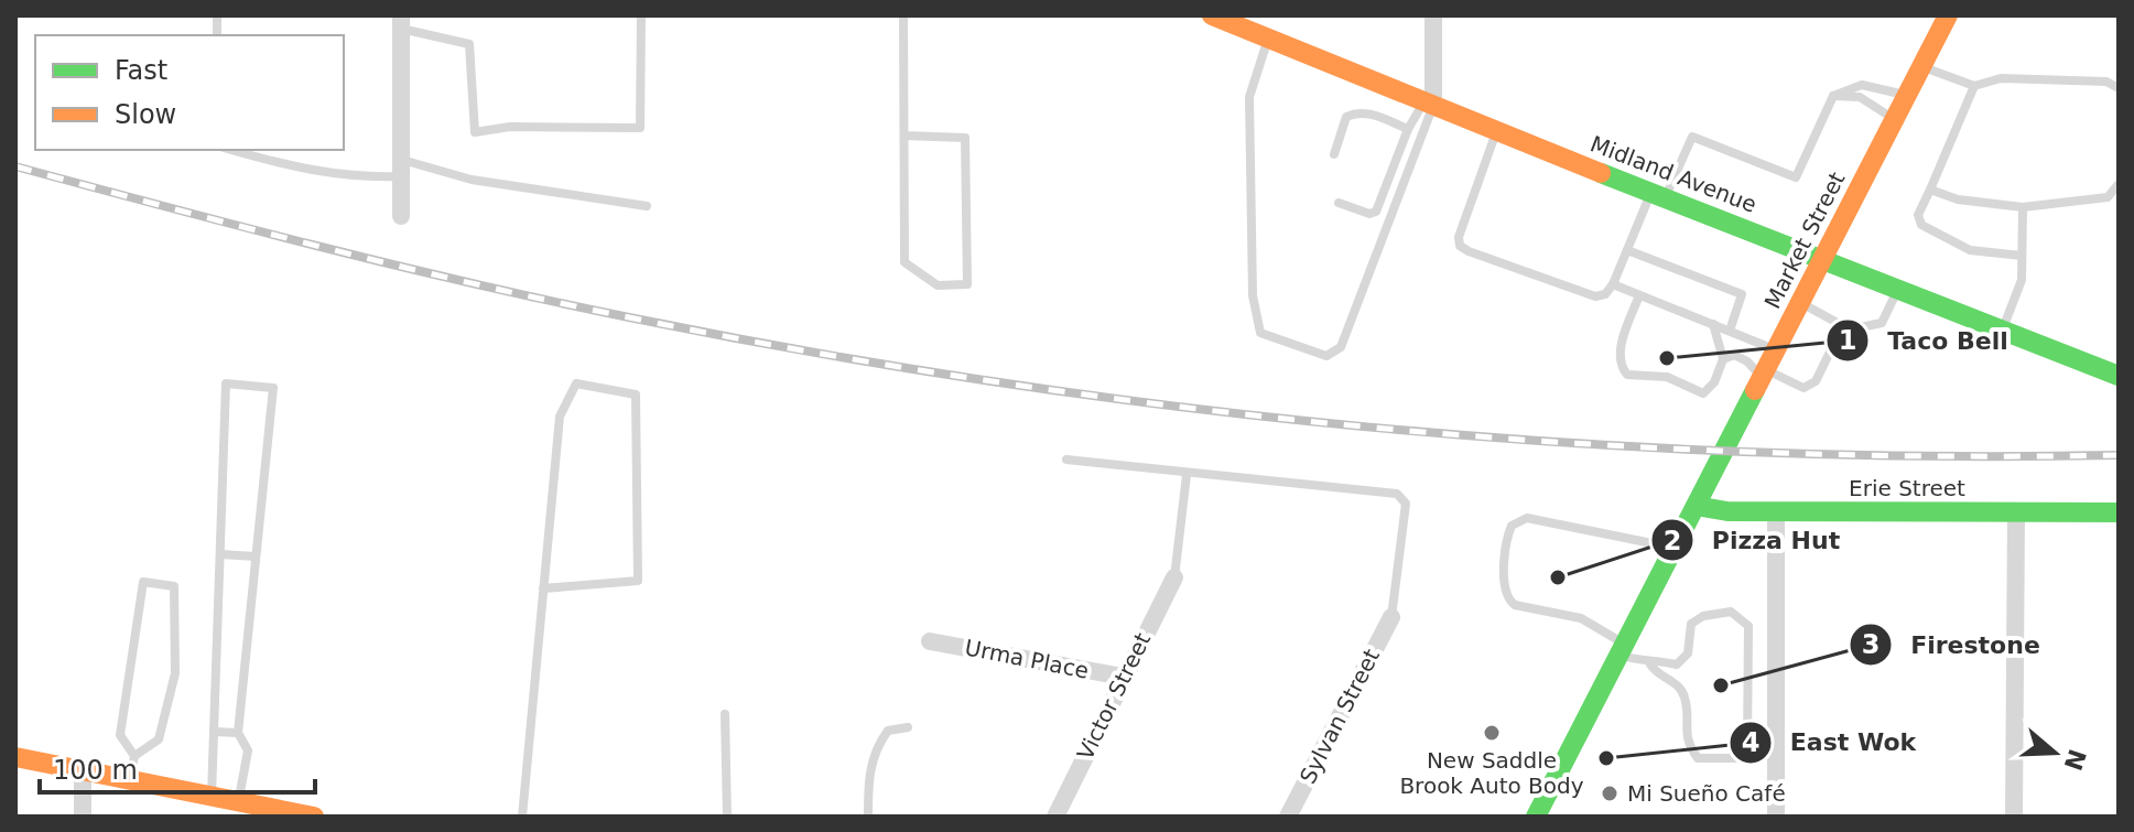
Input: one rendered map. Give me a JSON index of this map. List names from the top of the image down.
{
  "streets": {
    "street": [
      "Midland Avenue",
      "Market Street",
      "Erie Street",
      "Urma Place",
      "Victor Street",
      "Sylvan Street"
    ]
  },
  "crossings": [
    ["Midland Avenue", "Market Street"],
    ["Market Street", "Erie Street"],
    ["Urma Place", "Victor Street"]
  ],
  "places": [
    "Taco Bell",
    "Pizza Hut",
    "Firestone",
    "New Saddle Brook Auto Body",
    "East Wok",
    "Mi Sueño Café"
  ],
  "legend": ["Fast", "Slow"],
  "scale_bar": "100 m",
  "north": "right"
}
